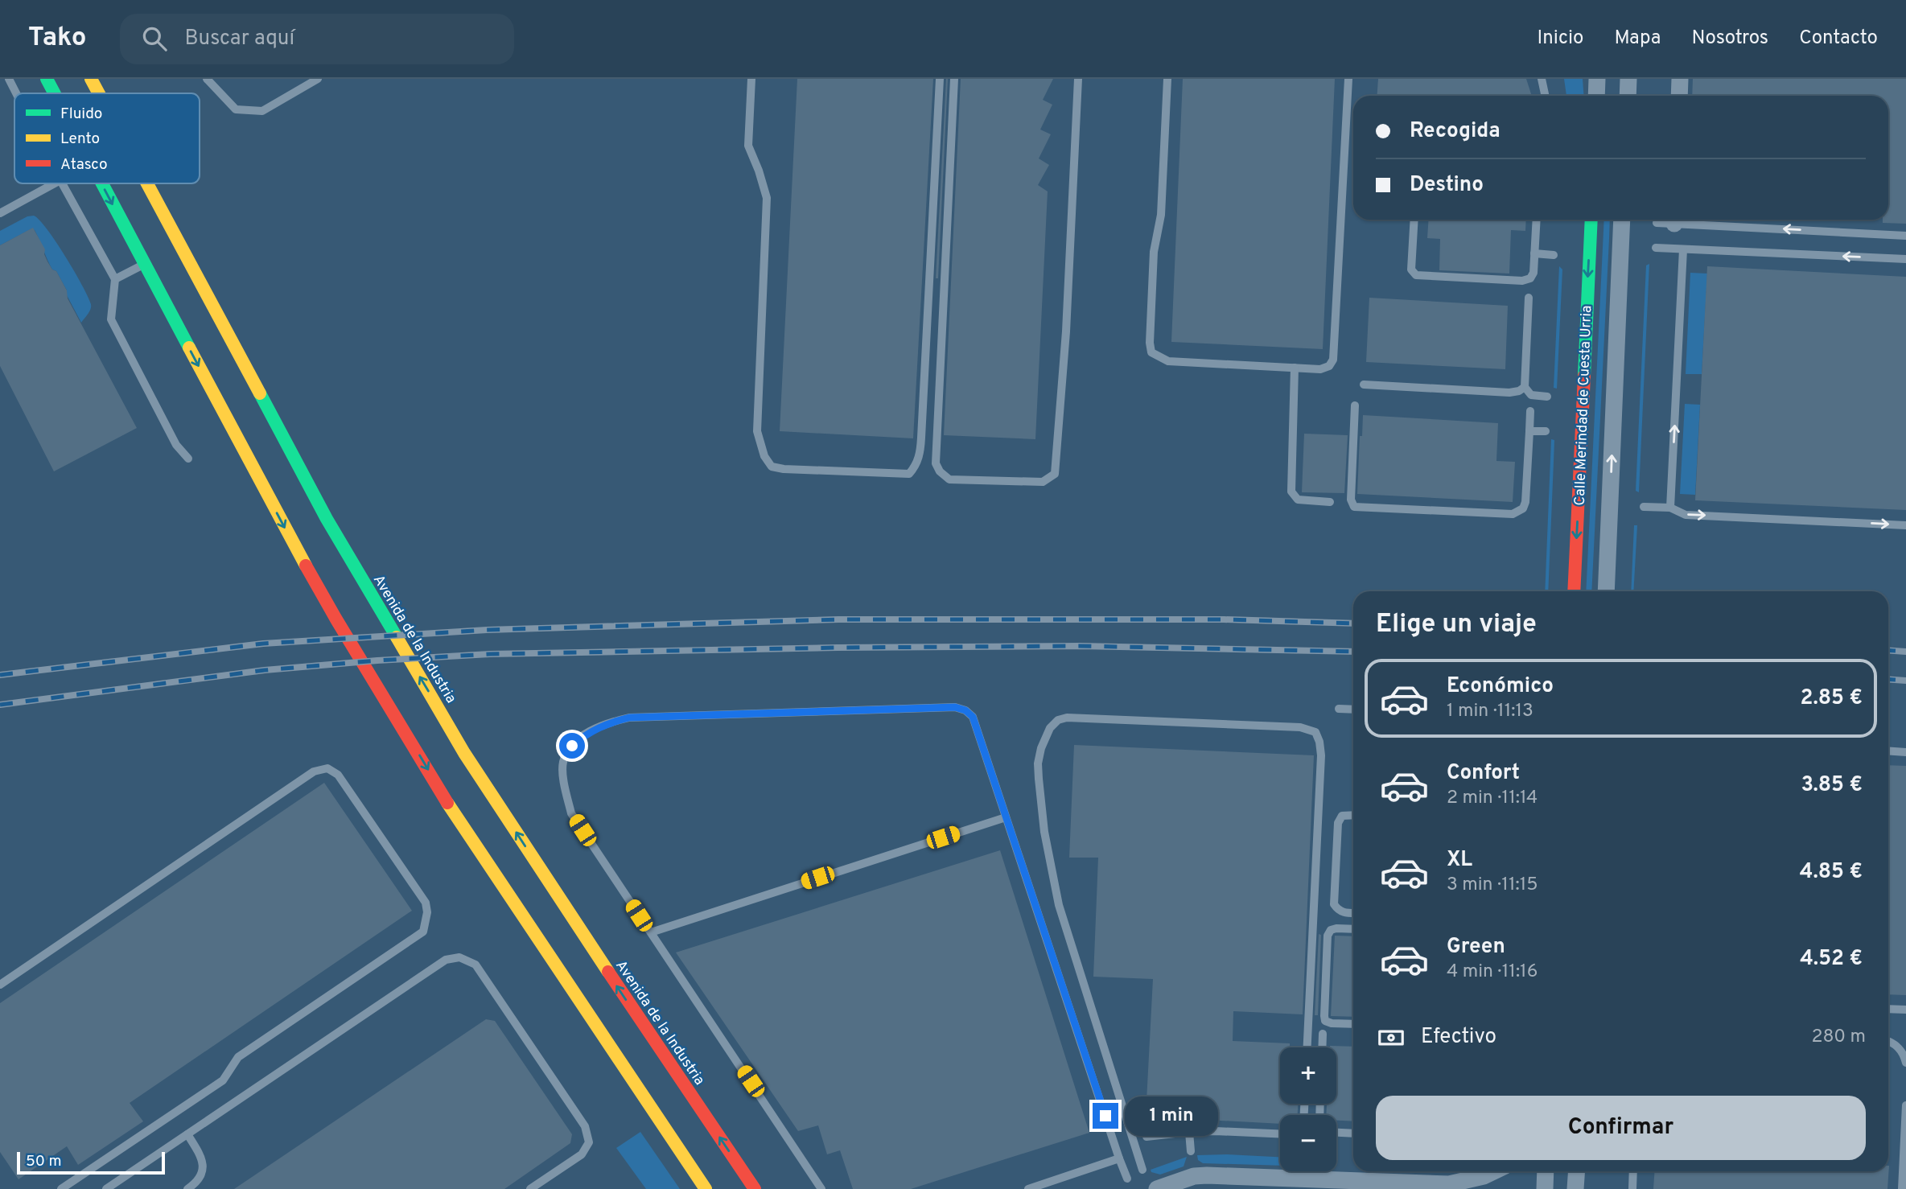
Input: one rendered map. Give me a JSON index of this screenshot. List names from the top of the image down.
{
  "streets": {
    "main road": ["Calle Merindad de Cuesta Urria", "Avenida de la Industria"]
  },
  "one_way": ["Calle Merindad de Cuesta Urria"],
  "legend": ["Fluido", "Lento", "Atasco"],
  "scale_bar": "50 m",
  "page": {
    "header": "Tako",
    "search": "Buscar aquí",
    "nav": [
      "Inicio",
      "Mapa",
      "Nosotros",
      "Contacto"
    ],
    "banner": ["Recogida", "Destino"],
    "heading": "Elige un viaje",
    "list": [
      {
        "name": "Económico",
        "note": "1 min · 11:13",
        "value": "2.85 €"
      },
      {
        "name": "Confort",
        "note": "2 min · 11:14",
        "value": "3.85 €"
      },
      {
        "name": "XL",
        "note": "3 min · 11:15",
        "value": "4.85 €"
      },
      {
        "name": "Green",
        "note": "4 min · 11:16",
        "value": "4.52 €"
      }
    ],
    "pay": ["Efectivo", "280 m"],
    "map_buttons": ["+", "−"],
    "buttons": "Confirmar",
    "bubble": "1 min",
    "scale": "50 m"
  }
}
